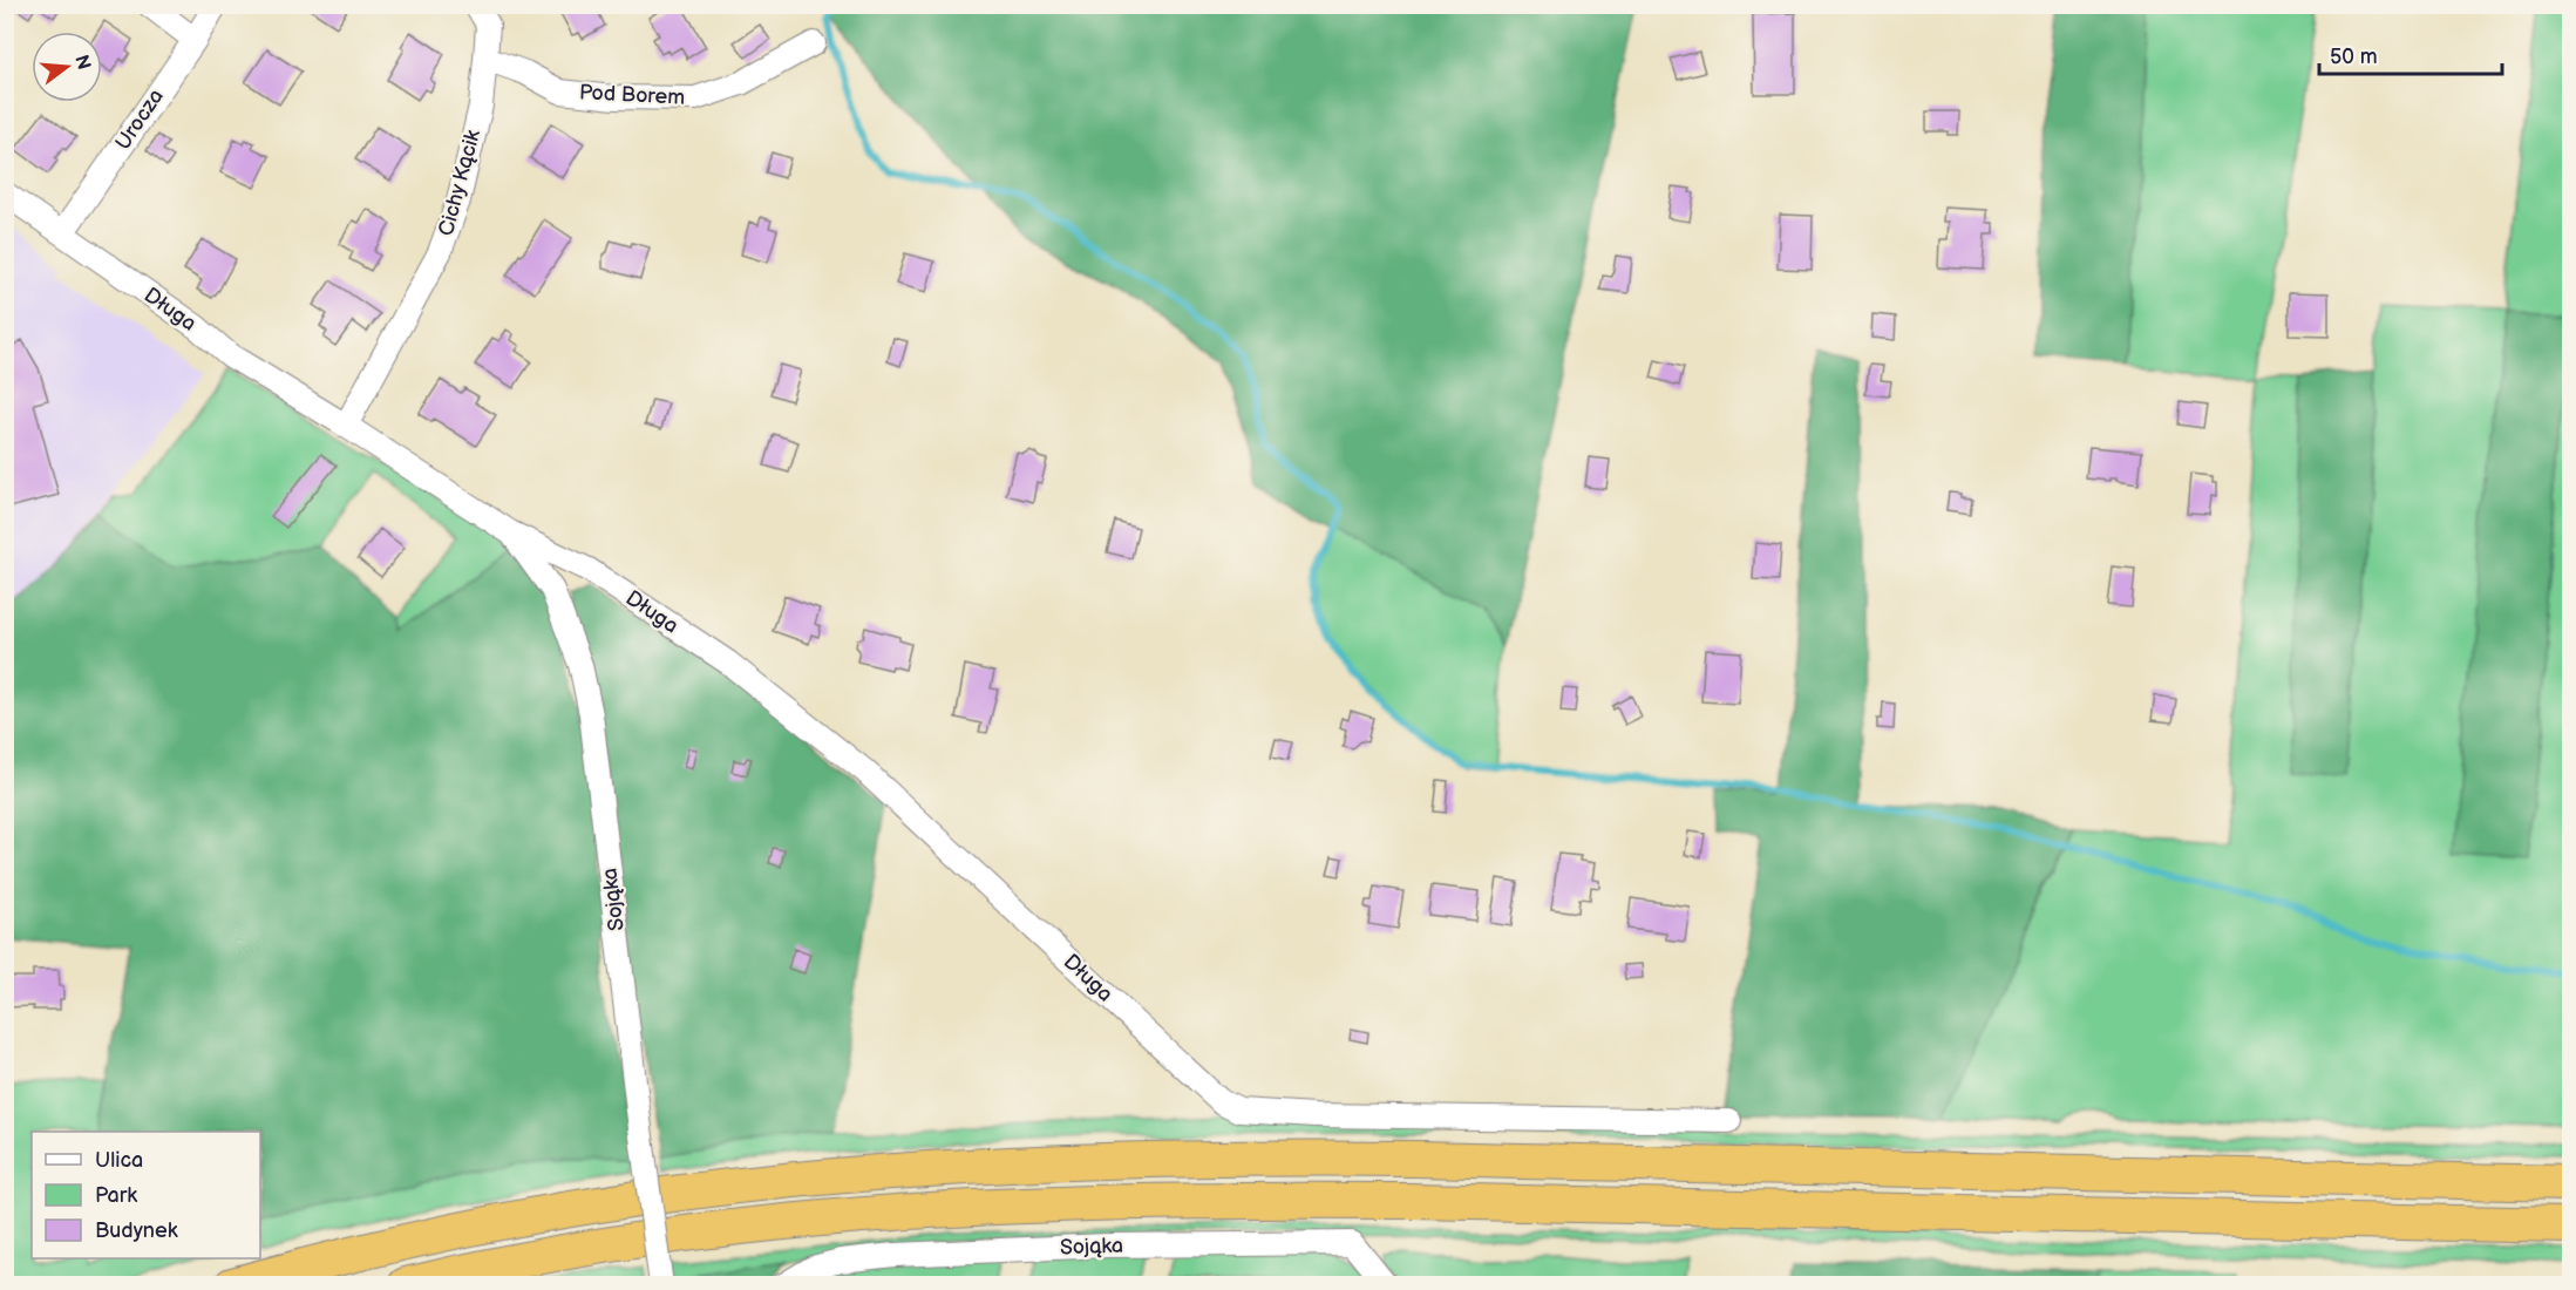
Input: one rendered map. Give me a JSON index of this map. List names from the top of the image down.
{
  "streets": {
    "street": [
      "Pod Borem",
      "Urocza",
      "Cichy Kącik",
      "Długa",
      "Sojąka"
    ]
  },
  "crossings": [
    ["Pod Borem", "Cichy Kącik"],
    ["Urocza", "Długa"],
    ["Cichy Kącik", "Długa"],
    ["Długa", "Sojąka"]
  ],
  "legend": ["Ulica", "Park", "Budynek"],
  "scale_bar": "50 m",
  "north": "right"
}
